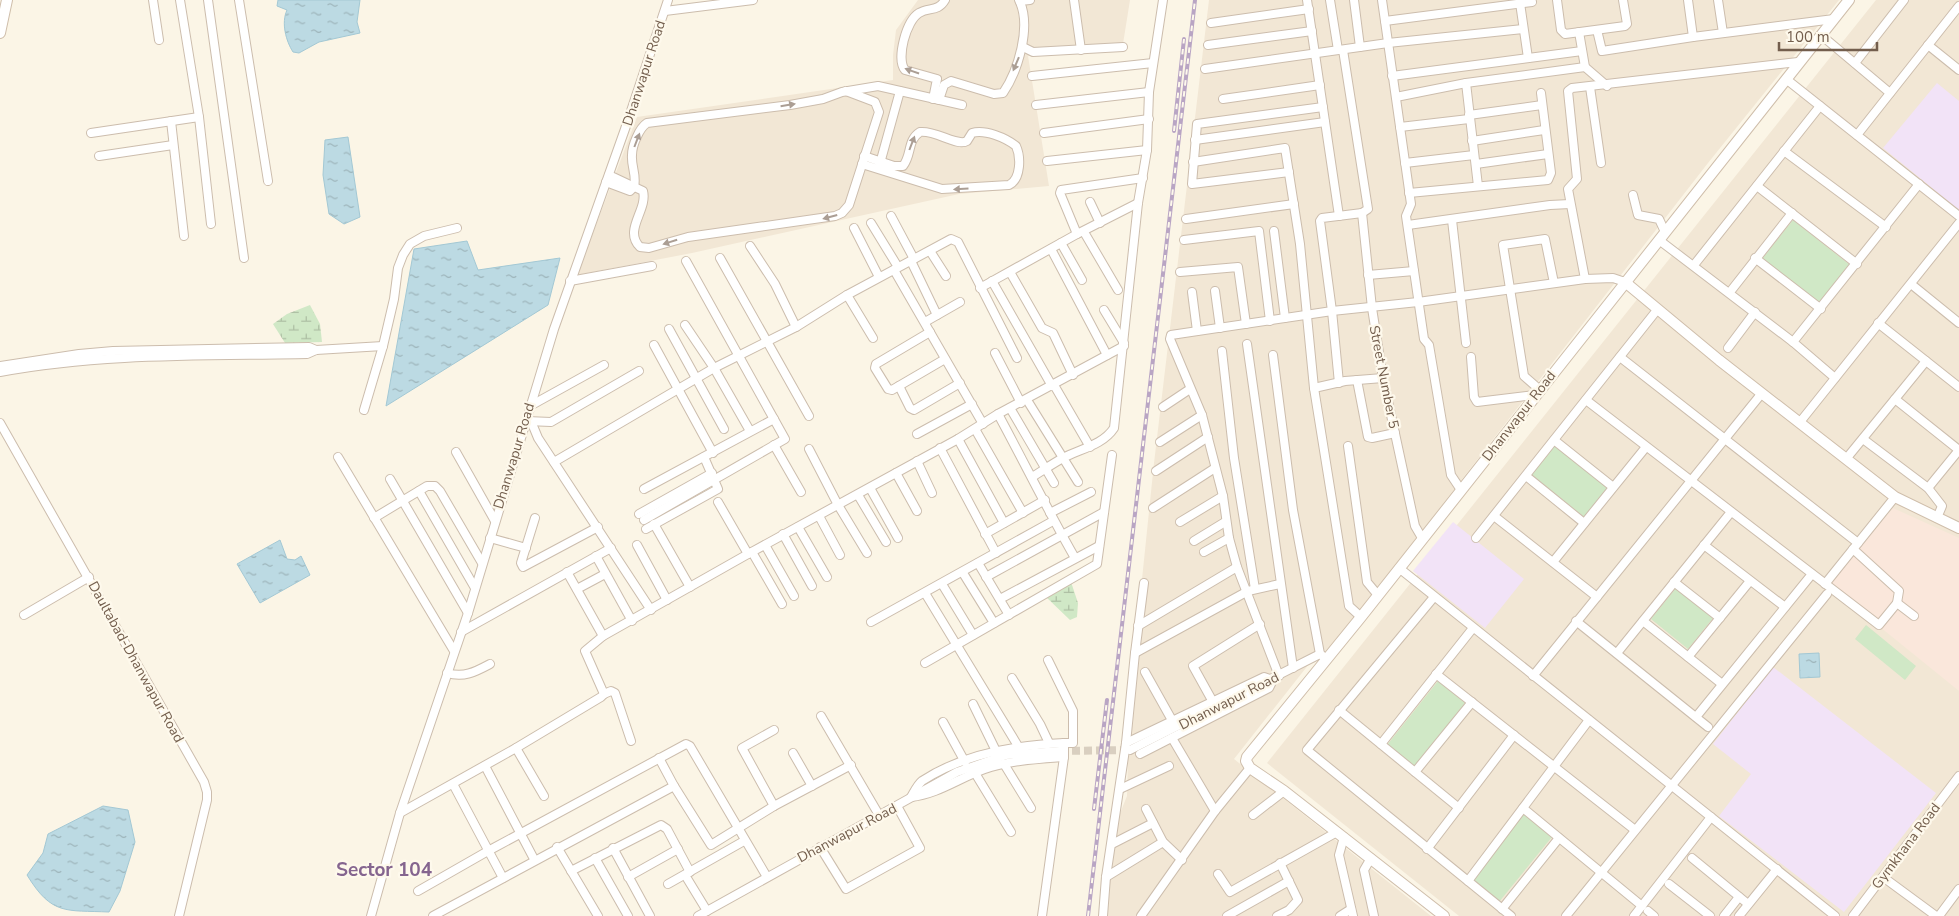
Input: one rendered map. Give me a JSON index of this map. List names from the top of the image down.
{
  "streets": {
    "street": [
      "Dhanwapur Road",
      "Street Number 5",
      "Daultabad-Dhanwapur Road",
      "Gymkhana Road"
    ]
  },
  "crossings": [
    ["Dhanwapur Road", "Street Number 5"]
  ],
  "districts": ["Sector 104"],
  "scale_bar": "100 m"
}
